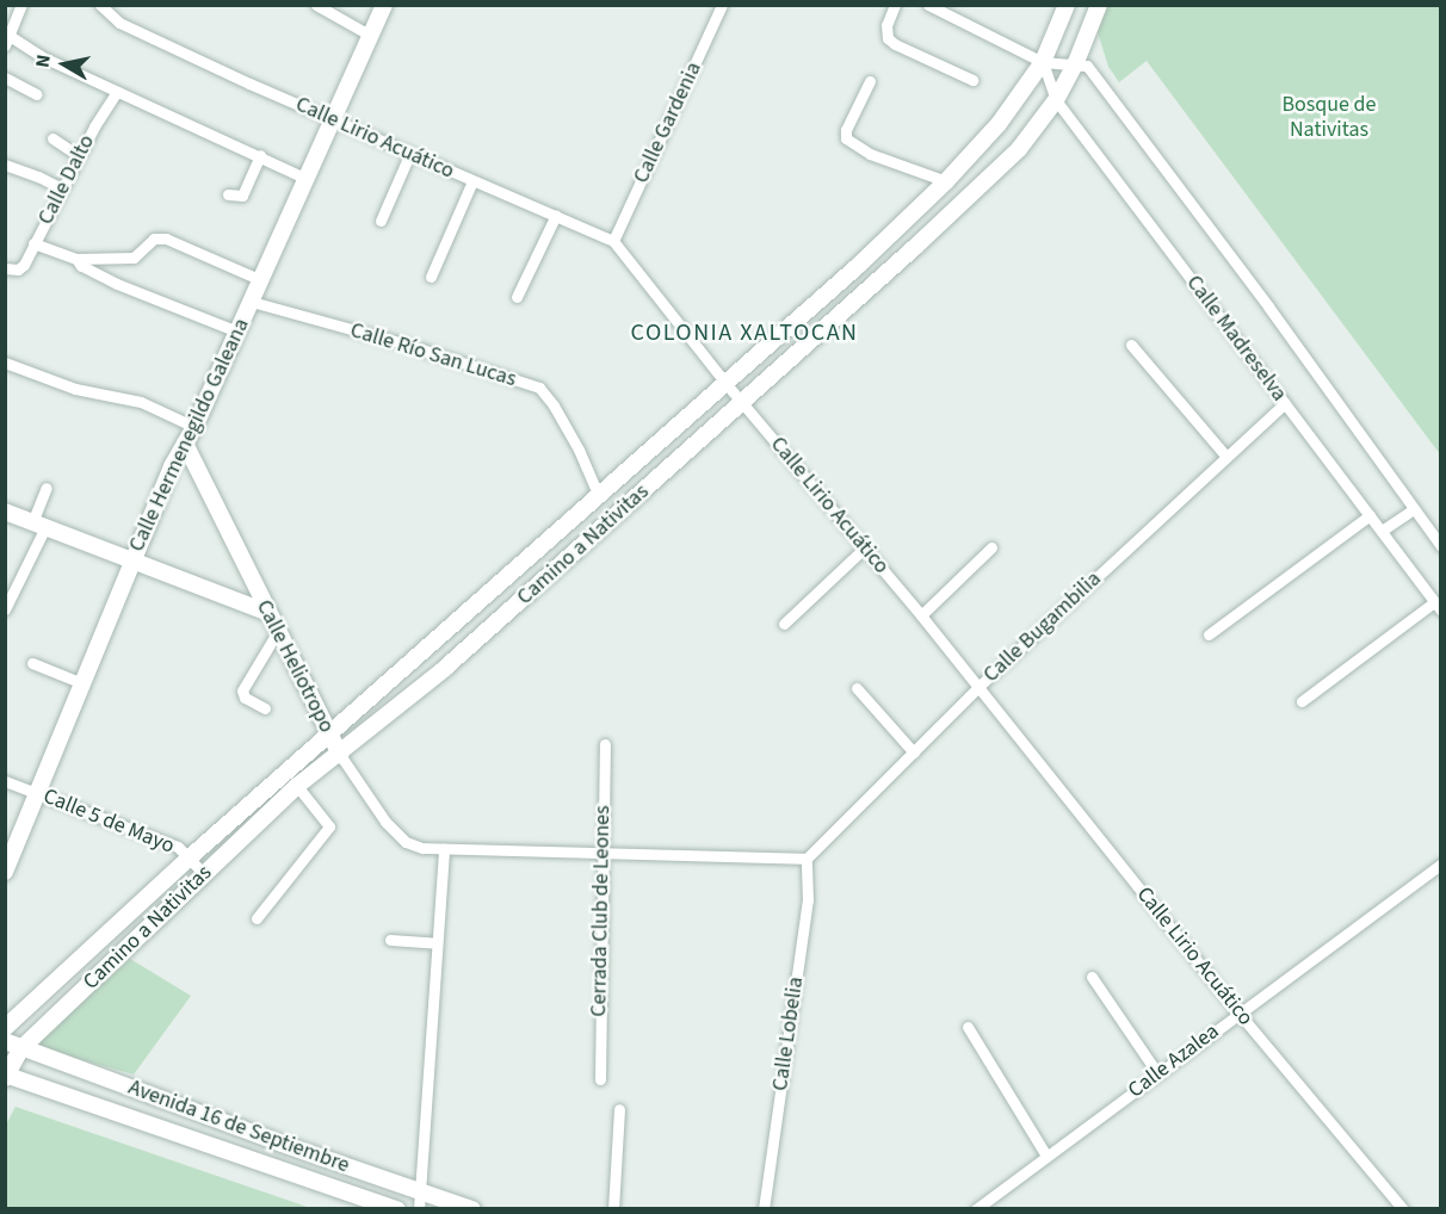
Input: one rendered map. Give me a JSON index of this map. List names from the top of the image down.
{
  "streets": {
    "main road": [
      "Calle Hermenegildo Galeana",
      "Camino a Nativitas",
      "Calle Heliotropo",
      "Avenida 16 de Septiembre"
    ],
    "street": [
      "Calle Gardenia",
      "Calle Lirio Acuático",
      "Calle Dalto",
      "Calle Madreselva",
      "Calle Río San Lucas",
      "Calle Bugambilia",
      "Calle 5 de Mayo",
      "Cerrada Club de Leones",
      "Calle Lobelia",
      "Calle Azalea"
    ]
  },
  "crossings": [
    ["Calle Gardenia", "Calle Lirio Acuático"],
    ["Calle Lirio Acuático", "Calle Hermenegildo Galeana"],
    ["Calle Lirio Acuático", "Camino a Nativitas"],
    ["Calle Lirio Acuático", "Calle Bugambilia"],
    ["Calle Lirio Acuático", "Calle Azalea"],
    ["Calle Madreselva", "Camino a Nativitas"],
    ["Calle Madreselva", "Calle Bugambilia"],
    ["Calle Río San Lucas", "Calle Hermenegildo Galeana"],
    ["Calle Río San Lucas", "Camino a Nativitas"],
    ["Calle Hermenegildo Galeana", "Calle Heliotropo"],
    ["Calle Hermenegildo Galeana", "Calle 5 de Mayo"],
    ["Camino a Nativitas", "Calle Heliotropo"],
    ["Camino a Nativitas", "Calle 5 de Mayo"],
    ["Camino a Nativitas", "Avenida 16 de Septiembre"],
    ["Calle Bugambilia", "Calle Heliotropo"],
    ["Calle Bugambilia", "Calle Lobelia"],
    ["Calle Heliotropo", "Cerrada Club de Leones"],
    ["Calle Heliotropo", "Calle Lobelia"]
  ],
  "districts": ["COLONIA XALTOCAN"],
  "parks": ["Bosque de Nativitas"],
  "north": "left"
}
